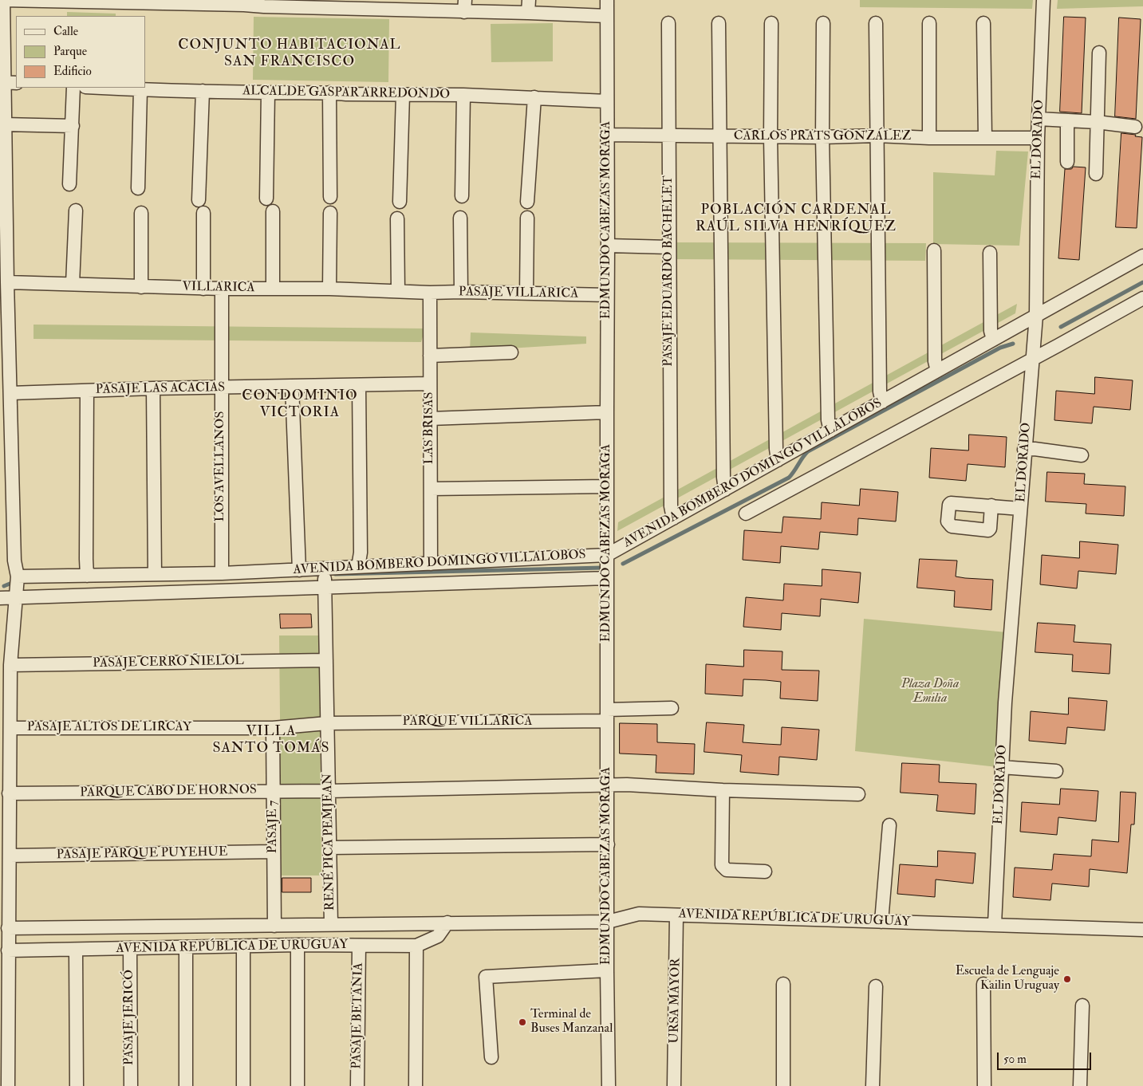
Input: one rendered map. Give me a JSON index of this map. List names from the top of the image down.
{
  "streets": {
    "street": [
      "ALCALDE GASPAR ARREDONDO",
      "CARLOS PRATS GONZÁLEZ",
      "EL DORADO",
      "EDMUNDO CABEZAS MORAGA",
      "PASAJE EDUARDO BACHELET",
      "VILLARICA",
      "PASAJE VILLARICA",
      "PASAJE LAS ACACIAS",
      "LAS BRISAS",
      "LOS AVELLANOS",
      "AVENIDA BOMBERO DOMINGO VILLALOBOS",
      "PASAJE CERRO ÑIELOL",
      "PARQUE VILLARICA",
      "PASAJE ALTOS DE LIRCAY",
      "PARQUE CABO DE HORNOS",
      "PASAJE 7",
      "RENÉ PICA PEMJEAN",
      "PASAJE PARQUE PUYEHUE",
      "AVENIDA REPÚBLICA DE URUGUAY",
      "URSA MAYOR",
      "PASAJE BETANIA",
      "PASAJE JERICÓ"
    ]
  },
  "crossings": [
    ["ALCALDE GASPAR ARREDONDO", "EDMUNDO CABEZAS MORAGA"],
    ["CARLOS PRATS GONZÁLEZ", "EL DORADO"],
    ["CARLOS PRATS GONZÁLEZ", "EDMUNDO CABEZAS MORAGA"],
    ["CARLOS PRATS GONZÁLEZ", "PASAJE EDUARDO BACHELET"],
    ["EL DORADO", "AVENIDA BOMBERO DOMINGO VILLALOBOS"],
    ["EL DORADO", "AVENIDA REPÚBLICA DE URUGUAY"],
    ["EDMUNDO CABEZAS MORAGA", "PASAJE VILLARICA"],
    ["EDMUNDO CABEZAS MORAGA", "AVENIDA BOMBERO DOMINGO VILLALOBOS"],
    ["EDMUNDO CABEZAS MORAGA", "PARQUE VILLARICA"],
    ["EDMUNDO CABEZAS MORAGA", "PARQUE CABO DE HORNOS"],
    ["EDMUNDO CABEZAS MORAGA", "AVENIDA REPÚBLICA DE URUGUAY"],
    ["PASAJE EDUARDO BACHELET", "AVENIDA BOMBERO DOMINGO VILLALOBOS"],
    ["VILLARICA", "PASAJE VILLARICA"],
    ["VILLARICA", "LAS BRISAS"],
    ["VILLARICA", "LOS AVELLANOS"],
    ["PASAJE VILLARICA", "LAS BRISAS"],
    ["PASAJE LAS ACACIAS", "LAS BRISAS"],
    ["PASAJE LAS ACACIAS", "LOS AVELLANOS"],
    ["LAS BRISAS", "AVENIDA BOMBERO DOMINGO VILLALOBOS"],
    ["LOS AVELLANOS", "AVENIDA BOMBERO DOMINGO VILLALOBOS"],
    ["AVENIDA BOMBERO DOMINGO VILLALOBOS", "RENÉ PICA PEMJEAN"],
    ["PASAJE CERRO ÑIELOL", "RENÉ PICA PEMJEAN"],
    ["PARQUE VILLARICA", "PASAJE ALTOS DE LIRCAY"],
    ["PARQUE VILLARICA", "RENÉ PICA PEMJEAN"],
    ["PASAJE ALTOS DE LIRCAY", "PASAJE 7"],
    ["PASAJE ALTOS DE LIRCAY", "RENÉ PICA PEMJEAN"],
    ["PARQUE CABO DE HORNOS", "PASAJE 7"],
    ["PARQUE CABO DE HORNOS", "RENÉ PICA PEMJEAN"],
    ["PASAJE 7", "PASAJE PARQUE PUYEHUE"],
    ["PASAJE 7", "AVENIDA REPÚBLICA DE URUGUAY"],
    ["RENÉ PICA PEMJEAN", "AVENIDA REPÚBLICA DE URUGUAY"],
    ["AVENIDA REPÚBLICA DE URUGUAY", "URSA MAYOR"],
    ["AVENIDA REPÚBLICA DE URUGUAY", "PASAJE BETANIA"],
    ["AVENIDA REPÚBLICA DE URUGUAY", "PASAJE JERICÓ"]
  ],
  "districts": [
    "CONJUNTO HABITACIONAL SAN FRANCISCO",
    "POBLACIÓN CARDENAL RAÚL SILVA HENRÍQUEZ",
    "CONDOMINIO VICTORIA",
    "VILLA SANTO TOMÁS"
  ],
  "parks": ["Plaza Doña Emilia"],
  "places": ["Escuela de Lenguaje Kailin Uruguay", "Terminal de Buses Manzanal"],
  "legend": ["Calle", "Parque", "Edificio"],
  "scale_bar": "50 m"
}
